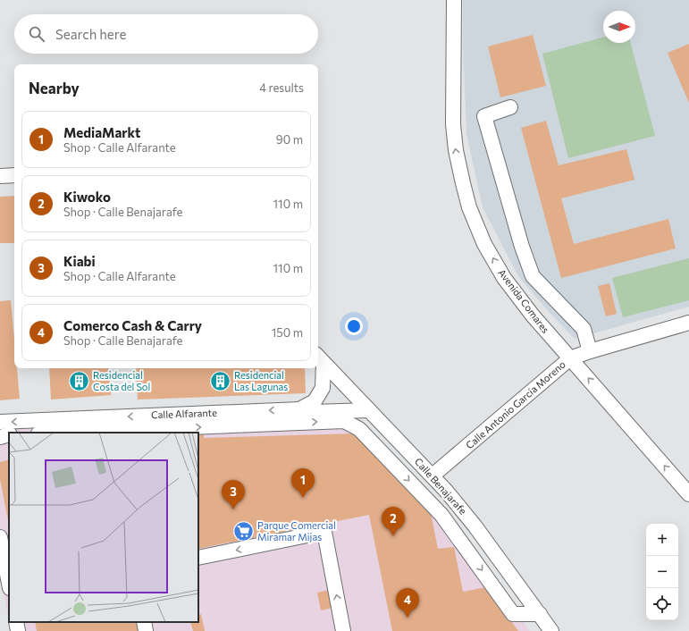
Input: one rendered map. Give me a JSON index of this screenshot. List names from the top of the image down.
{
  "streets": {
    "street": [
      "Avenida Comares",
      "Calle Antonio García Moreno",
      "Calle Alfarante",
      "Calle Benajarafe"
    ]
  },
  "crossings": [
    ["Avenida Comares", "Calle Antonio García Moreno"],
    ["Calle Antonio García Moreno", "Calle Benajarafe"],
    ["Calle Alfarante", "Calle Benajarafe"]
  ],
  "one_way": ["Avenida Comares", "Calle Alfarante"],
  "places": {
    "building": ["Residencial Costa del Sol", "Residencial Las Lagunas"],
    "supermarket": ["Parque Comercial Miramar Mijas"]
  },
  "north": "right",
  "page": {
    "search": "Search here",
    "heading": ["Nearby", "4 results"],
    "list": [
      {
        "mark": "1",
        "name": "MediaMarkt",
        "note": "Shop · Calle Alfarante",
        "value": "90 m"
      },
      {
        "mark": "2",
        "name": "Kiwoko",
        "note": "Shop · Calle Benajarafe",
        "value": "110 m"
      },
      {
        "mark": "3",
        "name": "Kiabi",
        "note": "Shop · Calle Alfarante",
        "value": "110 m"
      },
      {
        "mark": "4",
        "name": "Comerco Cash & Carry",
        "note": "Shop · Calle Benajarafe",
        "value": "150 m"
      }
    ],
    "pins": [
      "1",
      "3",
      "2",
      "4"
    ],
    "map_buttons": ["+", "−"]
  }
}
